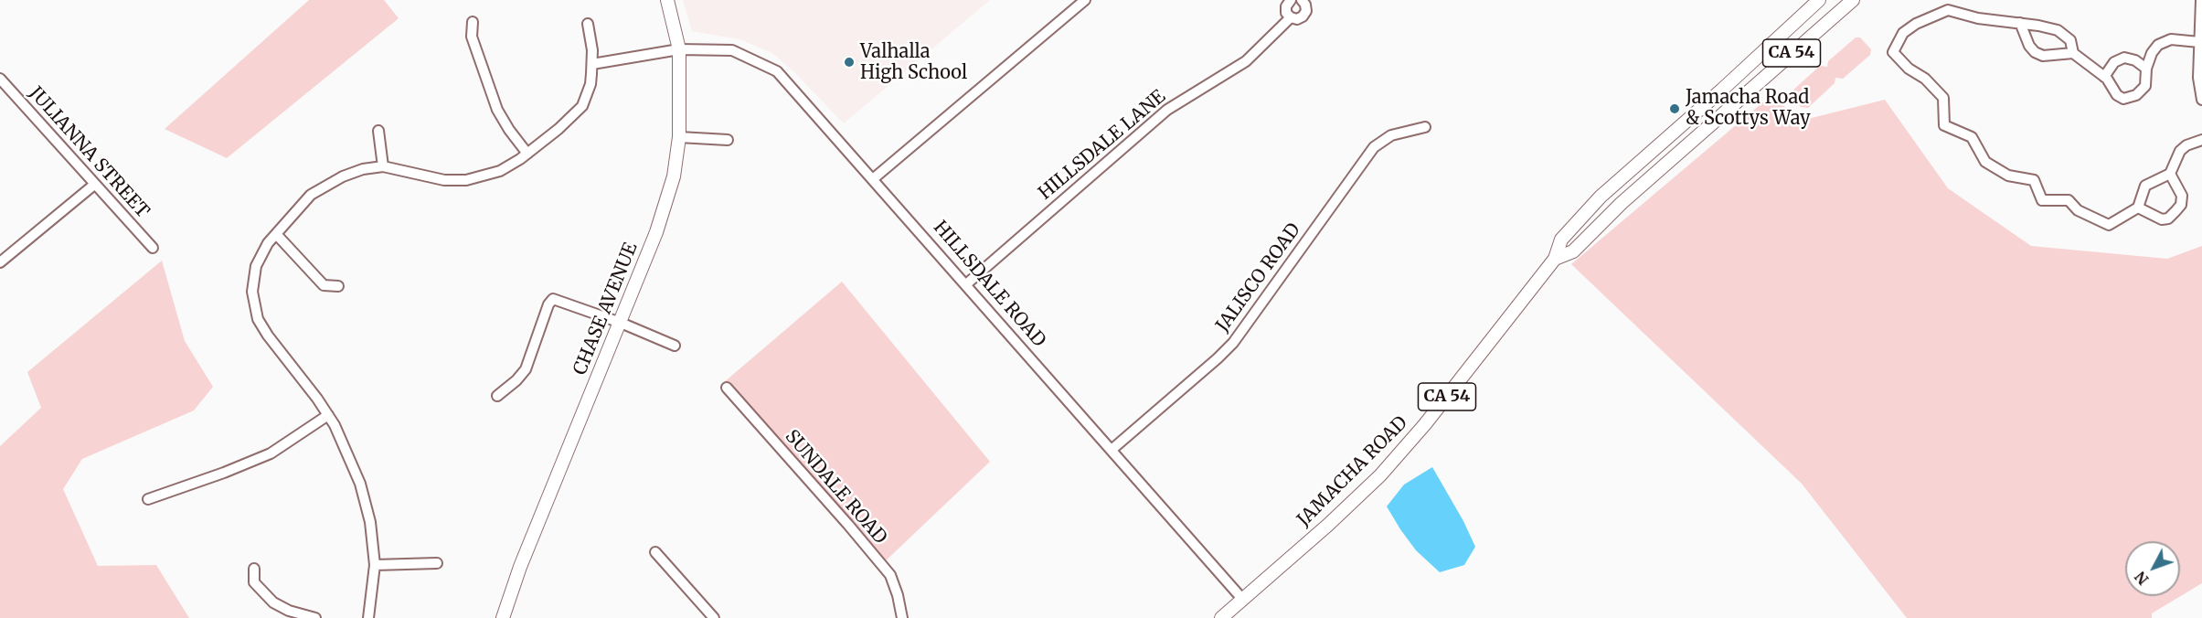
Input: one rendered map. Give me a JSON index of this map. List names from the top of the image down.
{
  "streets": {
    "main road": ["CA 54", "CHASE AVENUE", "JAMACHA ROAD"],
    "street": [
      "HILLSDALE LANE",
      "JULIANNA STREET",
      "JALISCO ROAD",
      "HILLSDALE ROAD",
      "SUNDALE ROAD"
    ]
  },
  "crossings": [
    ["HILLSDALE LANE", "HILLSDALE ROAD"],
    ["JALISCO ROAD", "HILLSDALE ROAD"],
    ["HILLSDALE ROAD", "CHASE AVENUE"],
    ["HILLSDALE ROAD", "JAMACHA ROAD"]
  ],
  "places": ["Valhalla High School", "Jamacha Road & Scottys Way"],
  "north": "bottom left"
}
